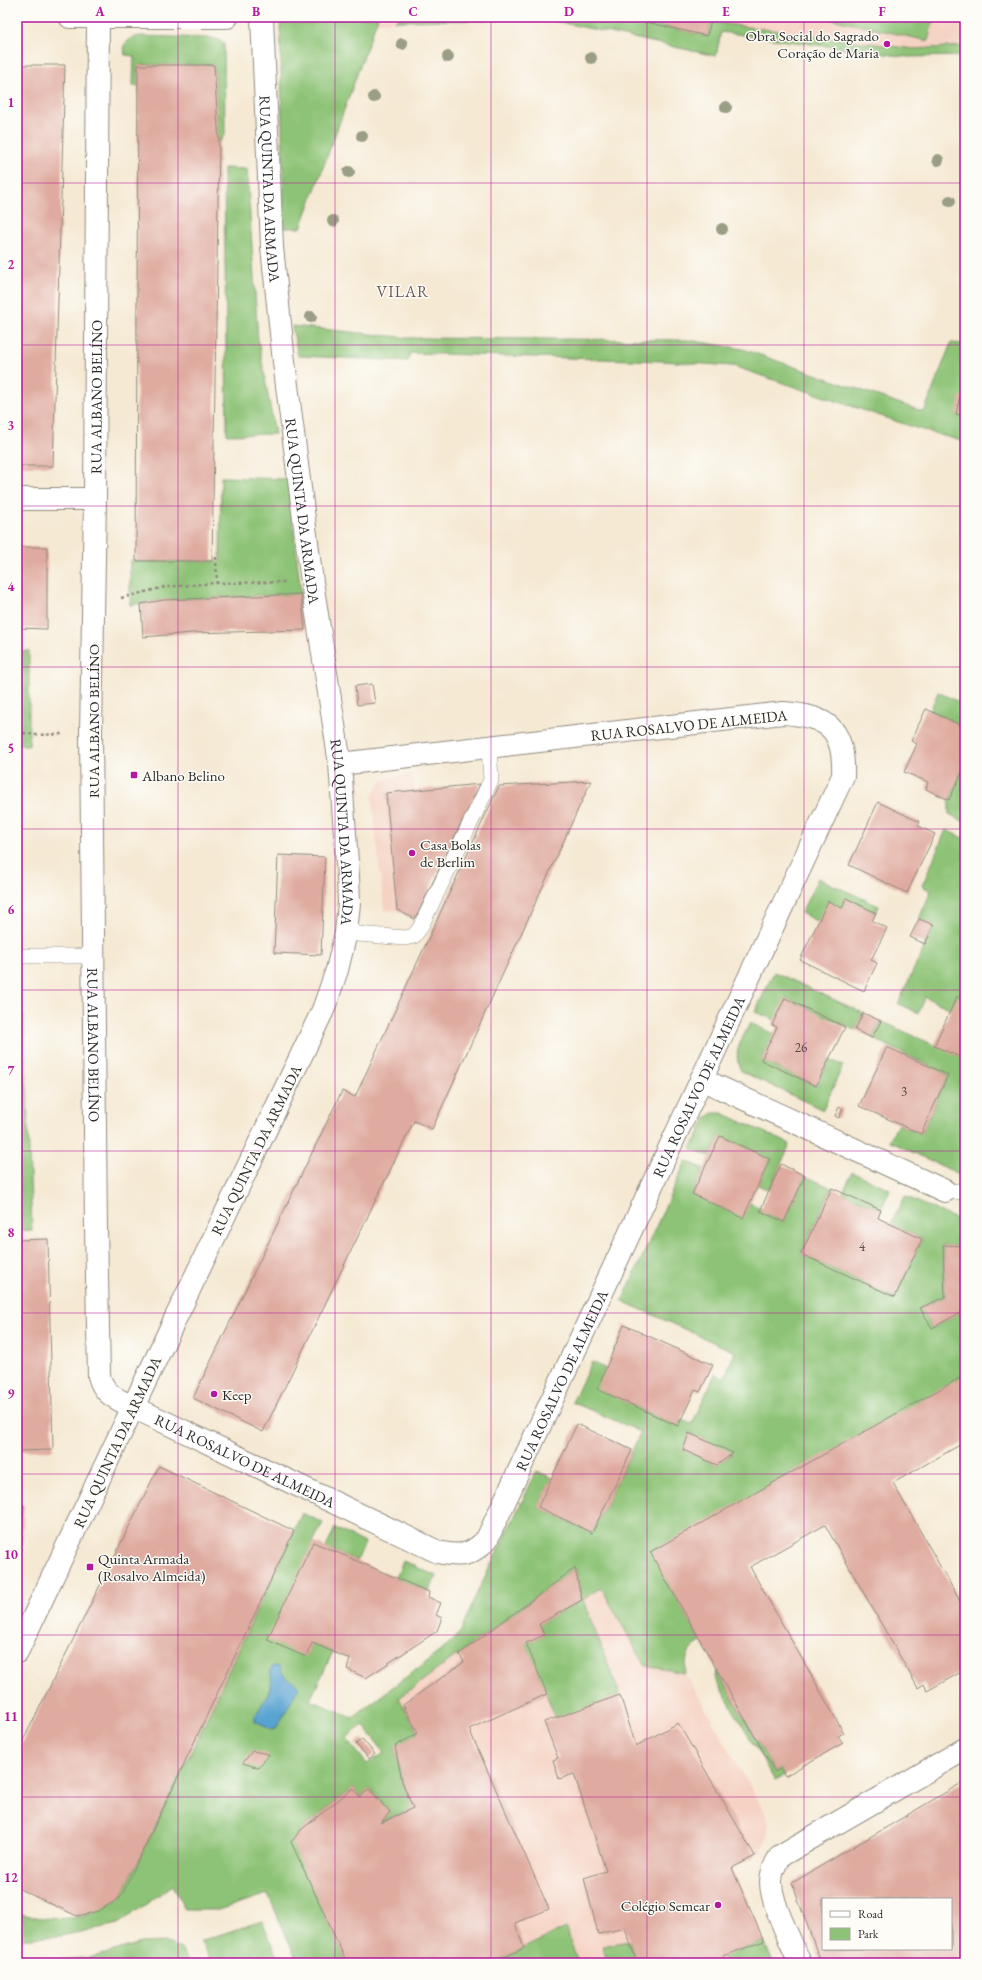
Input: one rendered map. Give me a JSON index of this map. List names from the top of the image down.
{
  "streets": {
    "street": ["RUA QUINTA DA ARMADA", "RUA ALBANO BELÍNO", "RUA ROSALVO DE ALMEIDA"]
  },
  "crossings": [
    ["RUA QUINTA DA ARMADA", "RUA ALBANO BELÍNO"],
    ["RUA QUINTA DA ARMADA", "RUA ROSALVO DE ALMEIDA"],
    ["RUA ALBANO BELÍNO", "RUA ROSALVO DE ALMEIDA"]
  ],
  "districts": ["VILAR"],
  "places": {
    "other": [
      "Obra Social do Sagrado Coração de Maria",
      "Casa Bolas de Berlim",
      "Keep",
      "Colégio Semear"
    ],
    "transit": ["Albano Belino", "Quinta Armada (Rosalvo Almeida)"]
  },
  "house_numbers": ["26", "3", "4"],
  "legend": ["Road", "Park"],
  "grid": {
    "columns": [
      "A",
      "B",
      "C",
      "D",
      "E",
      "F"
    ],
    "rows": [
      "1",
      "2",
      "3",
      "4",
      "5",
      "6",
      "7",
      "8",
      "9",
      "10",
      "11",
      "12"
    ]
  }
}
